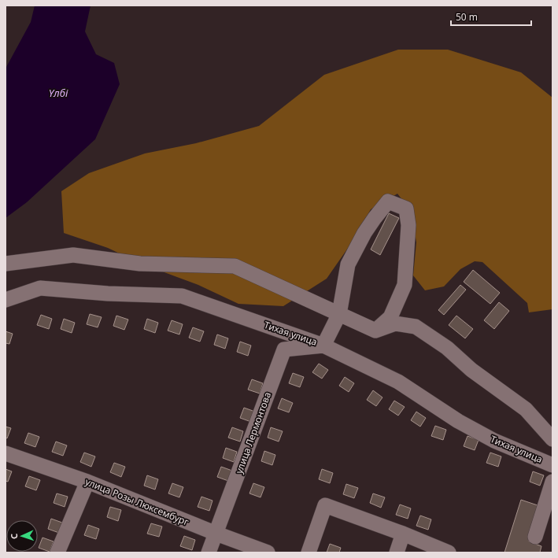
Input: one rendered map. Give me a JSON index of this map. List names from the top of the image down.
{
  "streets": {
    "street": ["Тихая улица", "улица Лермонтова", "улица Розы Люксембург"]
  },
  "crossings": [
    ["Тихая улица", "улица Лермонтова"],
    ["улица Лермонтова", "улица Розы Люксембург"]
  ],
  "water": ["Үлбі"],
  "scale_bar": "50 m",
  "north": "left"
}
